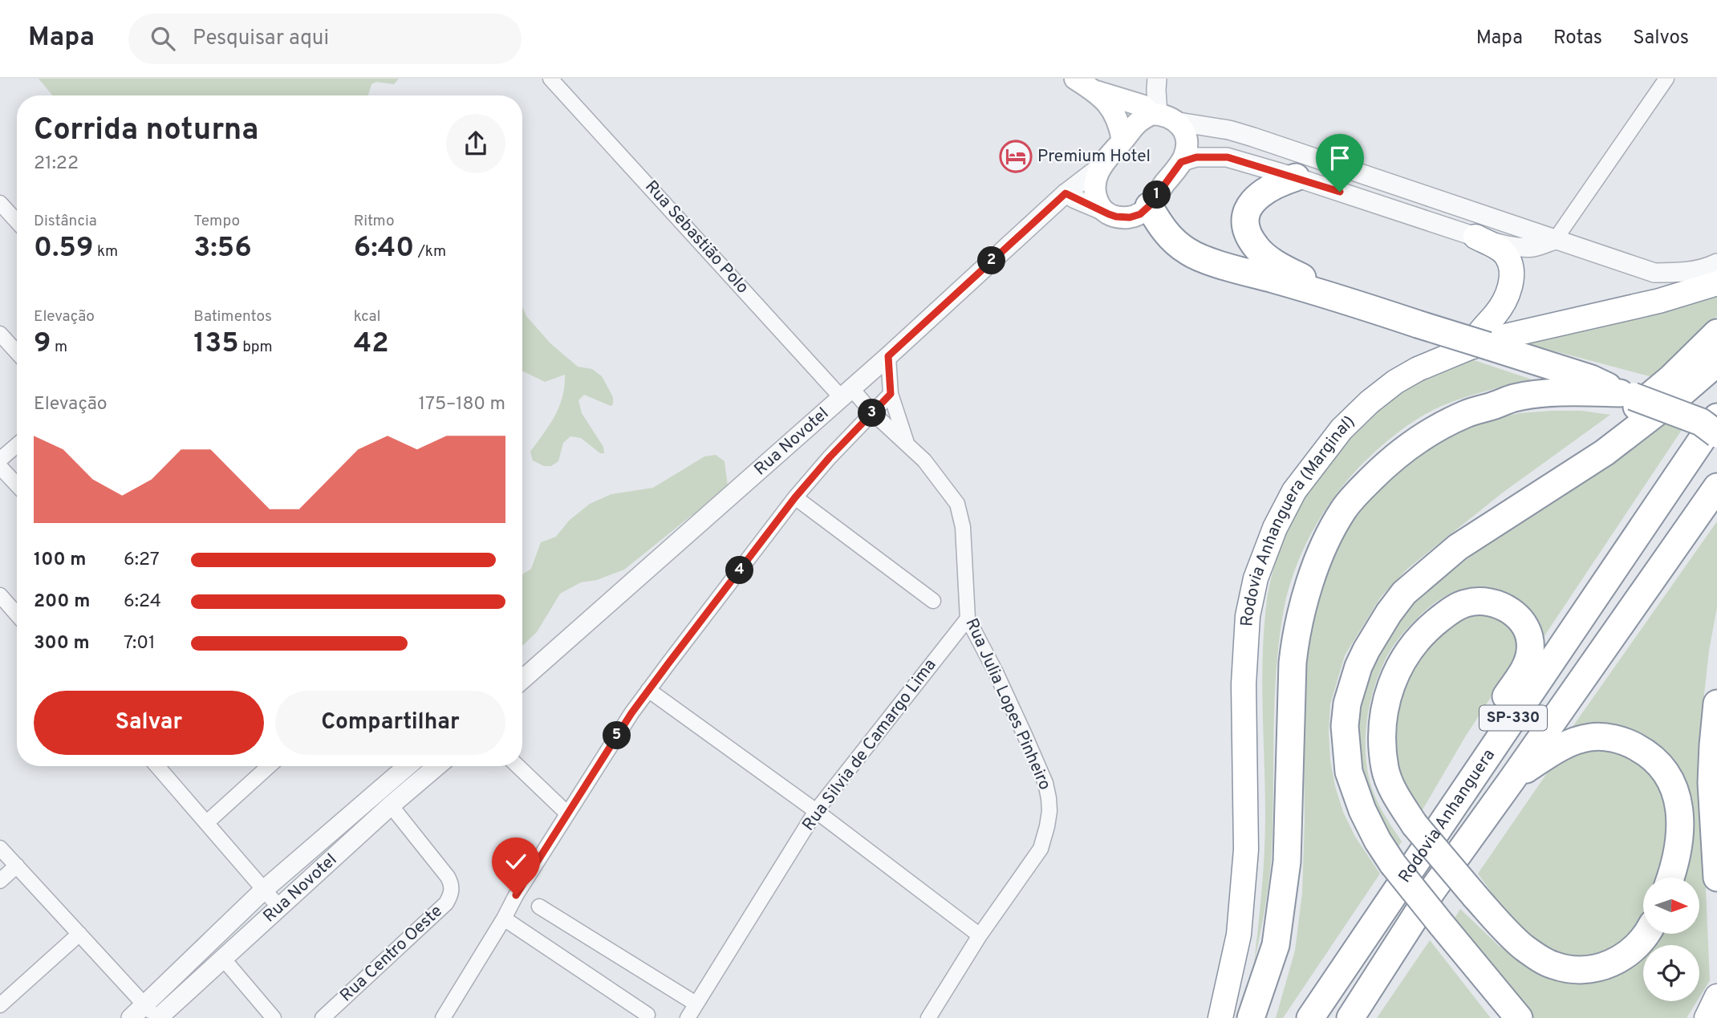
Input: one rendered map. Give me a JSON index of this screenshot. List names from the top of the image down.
{
  "streets": {
    "highway": ["Rodovia Anhanguera (Marginal)", "SP-330", "Rodovia Anhanguera"],
    "street": [
      "Rua Sebastião Polo",
      "Rua Novotel",
      "Rua Julia Lopes Pinheiro",
      "Rua Silvia de Camargo Lima",
      "Rua Centro Oeste"
    ]
  },
  "crossings": [
    ["Rua Sebastião Polo", "Rua Novotel"],
    ["Rua Sebastião Polo", "Rua Julia Lopes Pinheiro"],
    ["Rua Novotel", "Rua Julia Lopes Pinheiro"],
    ["Rua Novotel", "Rua Centro Oeste"],
    ["Rua Julia Lopes Pinheiro", "Rua Silvia de Camargo Lima"]
  ],
  "places": {
    "hotel": ["Premium Hotel"]
  },
  "north": "right",
  "page": {
    "header": "Mapa",
    "search": "Pesquisar aqui",
    "nav": ["Mapa", "Rotas", "Salvos"],
    "heading": ["Corrida noturna", "21:22"],
    "pins": [
      "1",
      "2",
      "3",
      "4",
      "5"
    ],
    "stats": [
      ["Distância", "0.59 km"],
      ["Tempo", "3:56"],
      ["Ritmo", "6:40 /km"],
      ["Elevação", "9 m"],
      ["Batimentos", "135 bpm"],
      ["kcal", "42"]
    ],
    "chart": ["Elevação", "175–180 m"],
    "list": [
      {
        "name": "100 m",
        "note": "6:27"
      },
      {
        "name": "200 m",
        "note": "6:24"
      },
      {
        "name": "300 m",
        "note": "7:01"
      }
    ],
    "buttons": ["Salvar", "Compartilhar"]
  }
}
